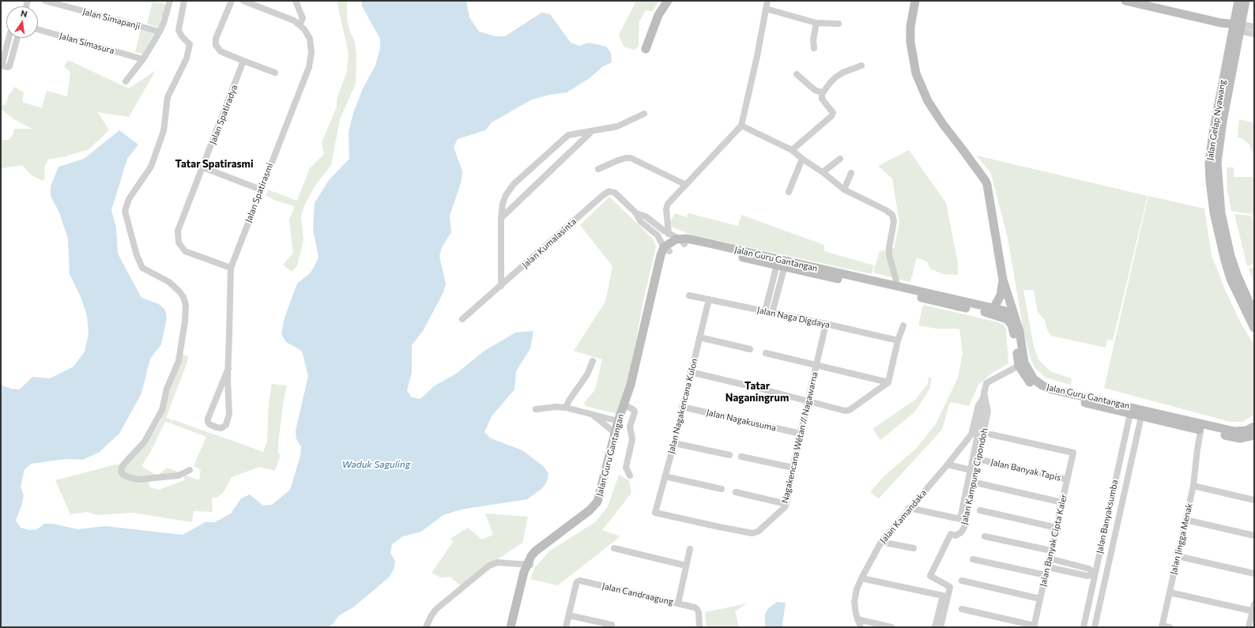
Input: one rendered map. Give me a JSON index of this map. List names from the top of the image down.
{
  "streets": {
    "street": [
      "Jalan Simapanji",
      "Jalan Simasura",
      "Jalan Spatiradya",
      "Jalan Gelap Nyawang",
      "Jalan Spatirasmi",
      "Jalan Kumalasinta",
      "Jalan Guru Gantangan",
      "Jalan Naga Digdaya",
      "Jalan Nagakencana Kulon",
      "Jalan Nagakusuma",
      "Nagakencana Wétan // Nagawarna",
      "Jalan Banyak Tapis",
      "Jalan Kampung Cipondoh",
      "Jalan Kamandaka",
      "Jalan Banyaksumba",
      "Jalan Jingga Menak",
      "Jalan Banyak Cipta Kaler",
      "Jalan Candraagung"
    ]
  },
  "crossings": [
    ["Jalan Spatiradya", "Jalan Spatirasmi"],
    ["Jalan Guru Gantangan", "Jalan Kamandaka"],
    ["Jalan Guru Gantangan", "Jalan Banyaksumba"],
    ["Jalan Guru Gantangan", "Jalan Jingga Menak"],
    ["Jalan Naga Digdaya", "Jalan Nagakencana Kulon"],
    ["Jalan Naga Digdaya", "Nagakencana Wétan // Nagawarna"],
    ["Jalan Nagakencana Kulon", "Jalan Nagakusuma"],
    ["Jalan Nagakencana Kulon", "Nagakencana Wétan // Nagawarna"],
    ["Jalan Nagakusuma", "Nagakencana Wétan // Nagawarna"],
    ["Jalan Banyak Tapis", "Jalan Banyak Cipta Kaler"],
    ["Jalan Kampung Cipondoh", "Jalan Kamandaka"]
  ],
  "districts": ["Tatar Spatirasmi", "Tatar Naganingrum"],
  "water": ["Waduk Saguling"],
  "north": "top"
}
